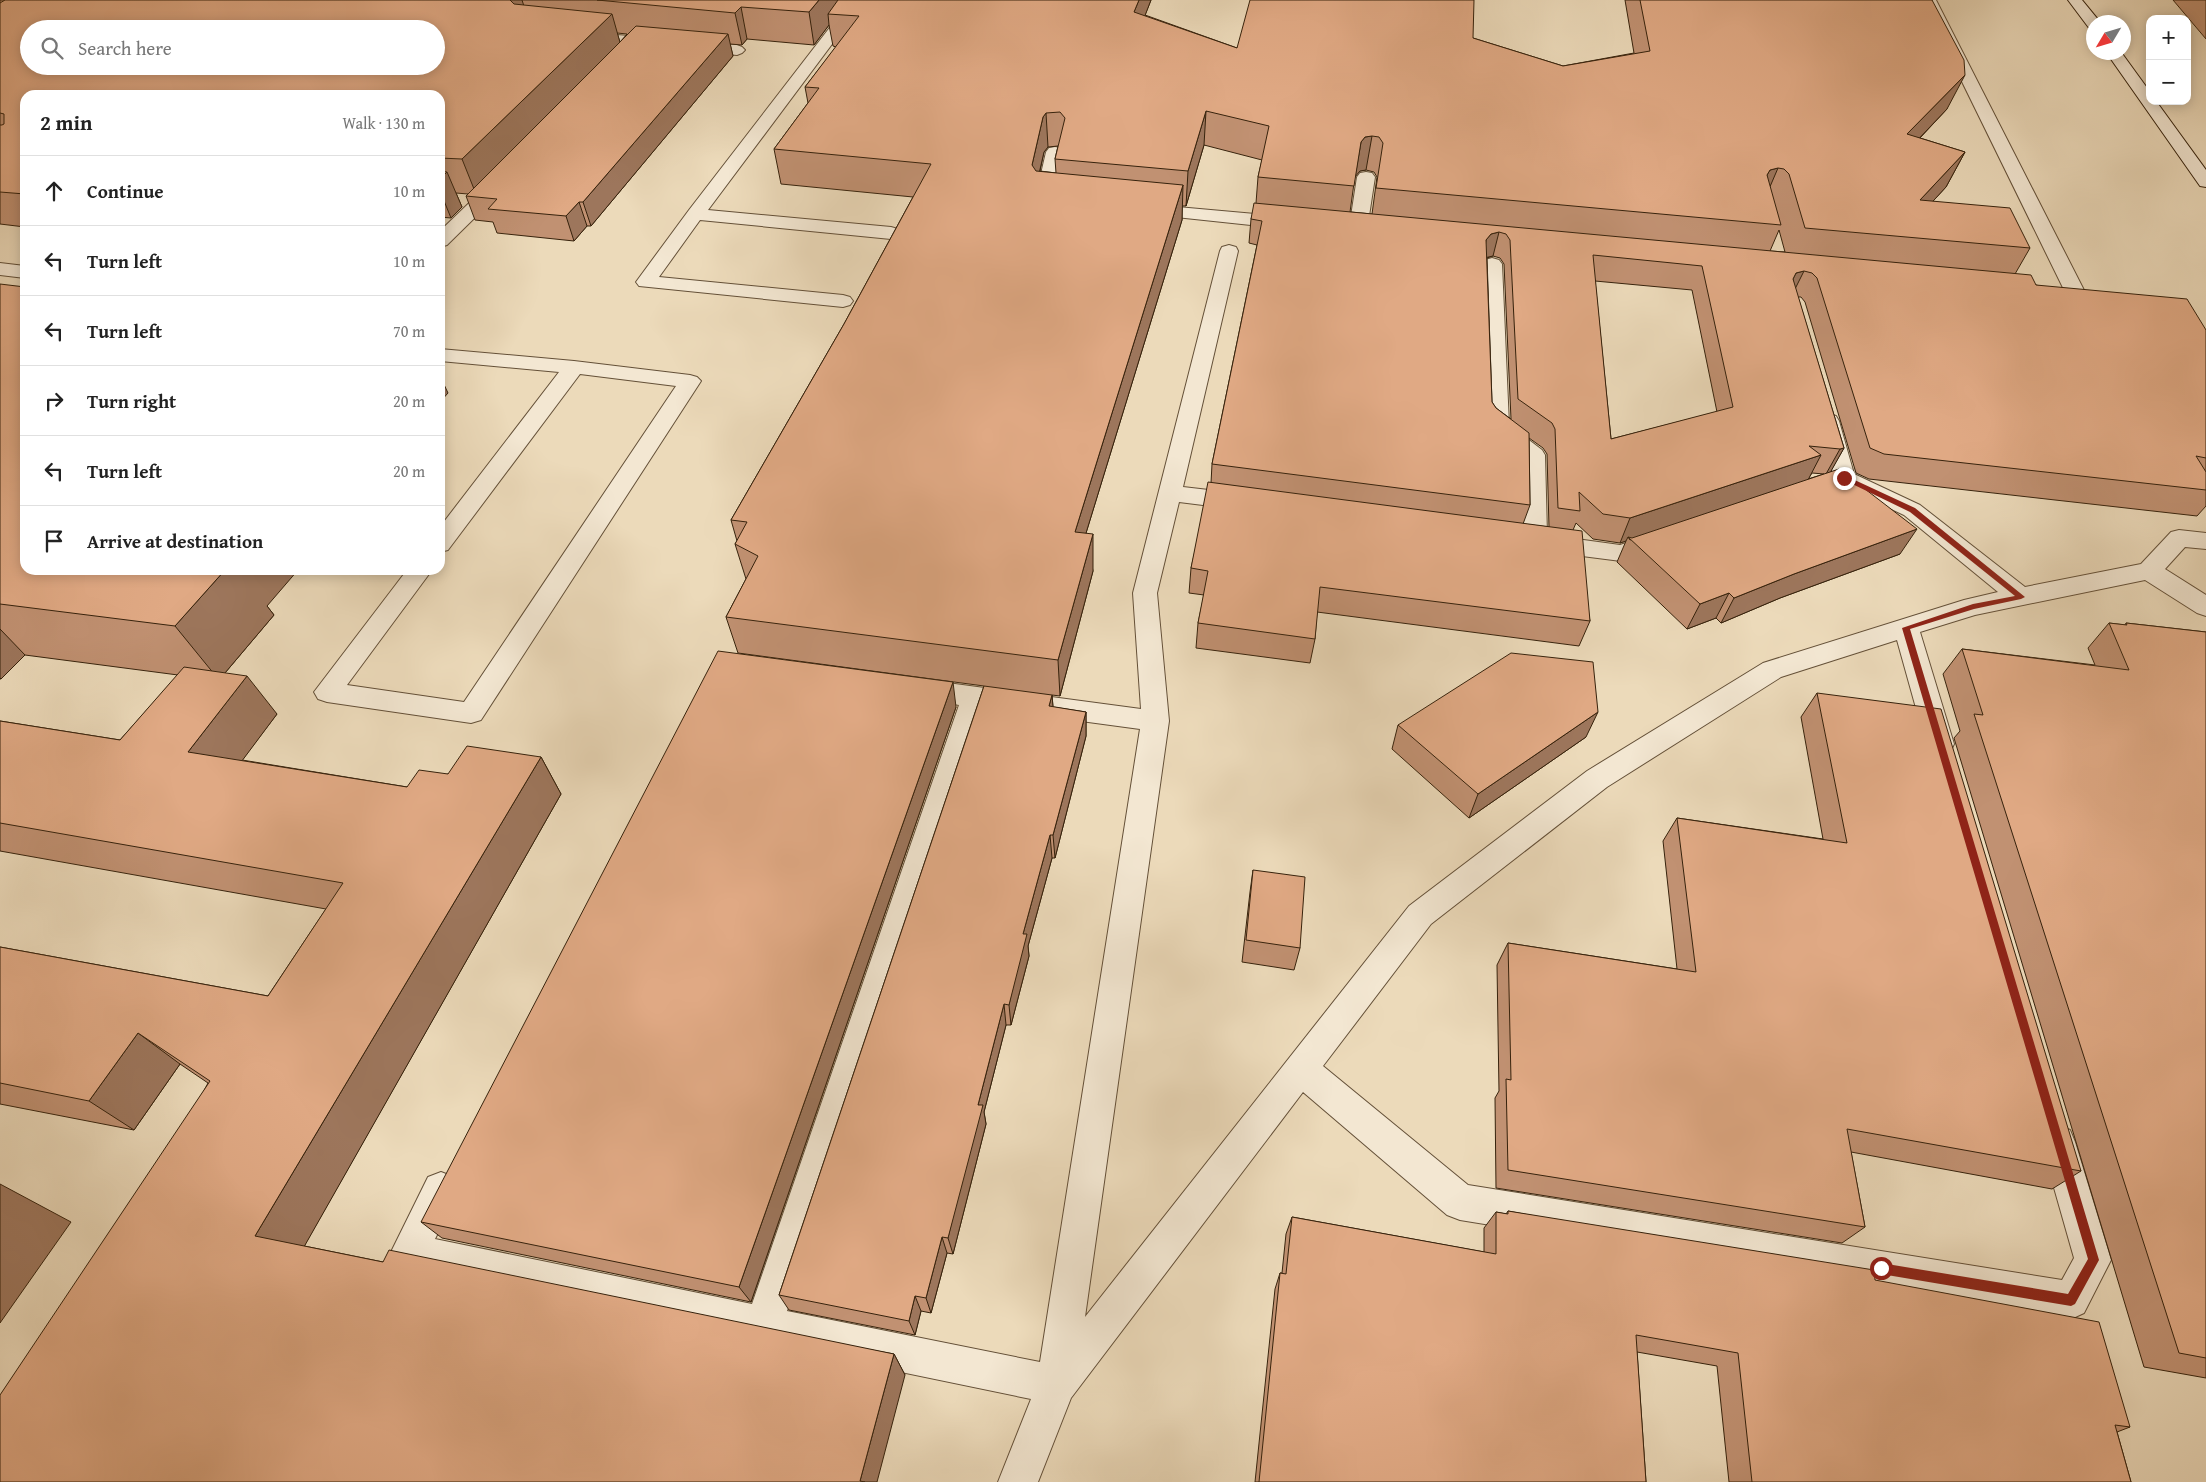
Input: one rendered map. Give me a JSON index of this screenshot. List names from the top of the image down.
{
  "north": "bottom left",
  "page": {
    "map_buttons": ["+", "−"],
    "search": "Search here",
    "heading": ["2 min", "Walk · 130 m"],
    "list": [
      ["Continue", "10 m"],
      ["Turn left", "10 m"],
      ["Turn left", "70 m"],
      ["Turn right", "20 m"],
      ["Turn left", "20 m"],
      "Arrive at destination"
    ]
  }
}
